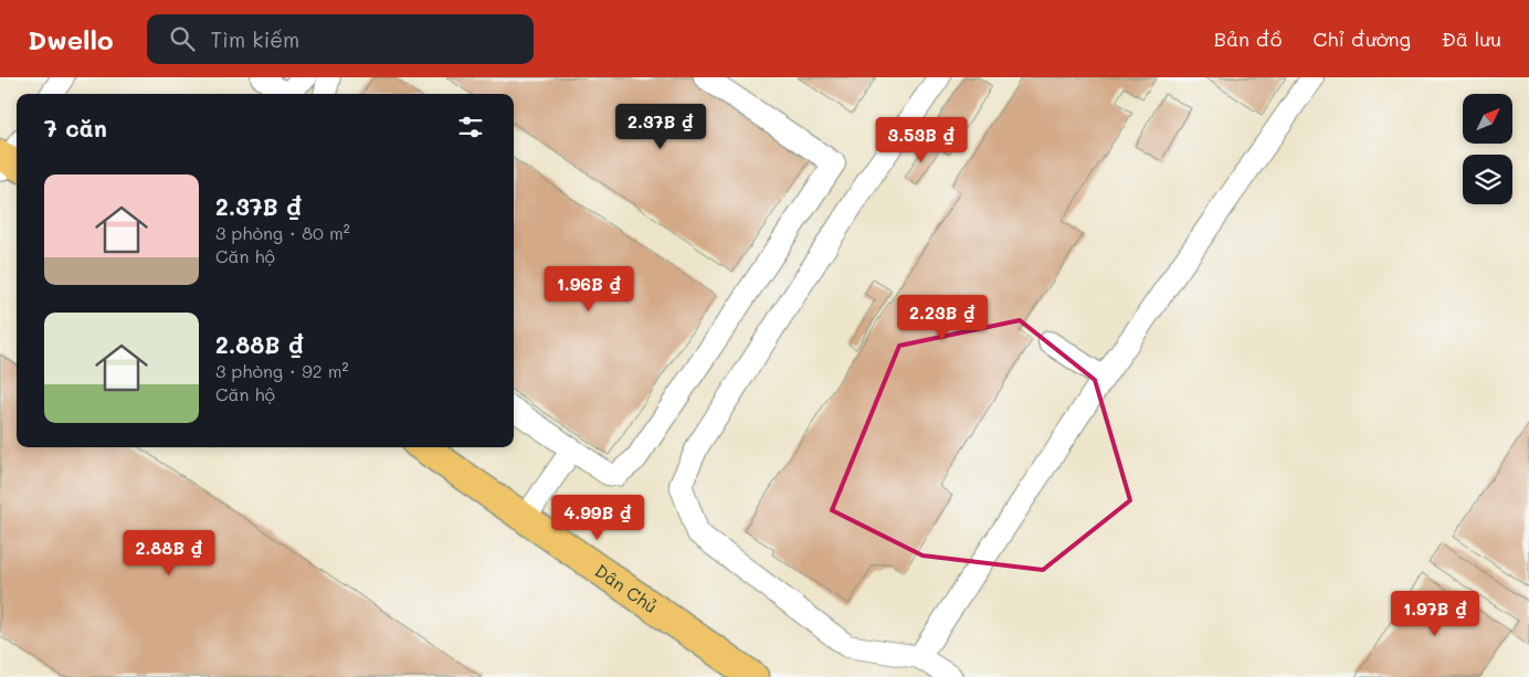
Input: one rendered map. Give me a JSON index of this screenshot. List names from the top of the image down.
{
  "streets": {
    "main road": ["Dân Chủ"]
  },
  "north": "top right",
  "page": {
    "header": "Dwello",
    "search": "Tìm kiếm",
    "nav": ["Bản đồ", "Chỉ đường", "Đã lưu"],
    "heading": "7 căn",
    "price": [
      "2.37B ₫",
      "3.53B ₫",
      "1.96B ₫",
      "2.23B ₫",
      "4.99B ₫",
      "2.88B ₫",
      "1.97B ₫"
    ],
    "list": [
      {
        "name": "2.37B ₫",
        "note": "3 phòng · 80 m² · Căn hộ"
      },
      {
        "name": "2.88B ₫",
        "note": "3 phòng · 92 m² · Căn hộ"
      }
    ]
  }
}
